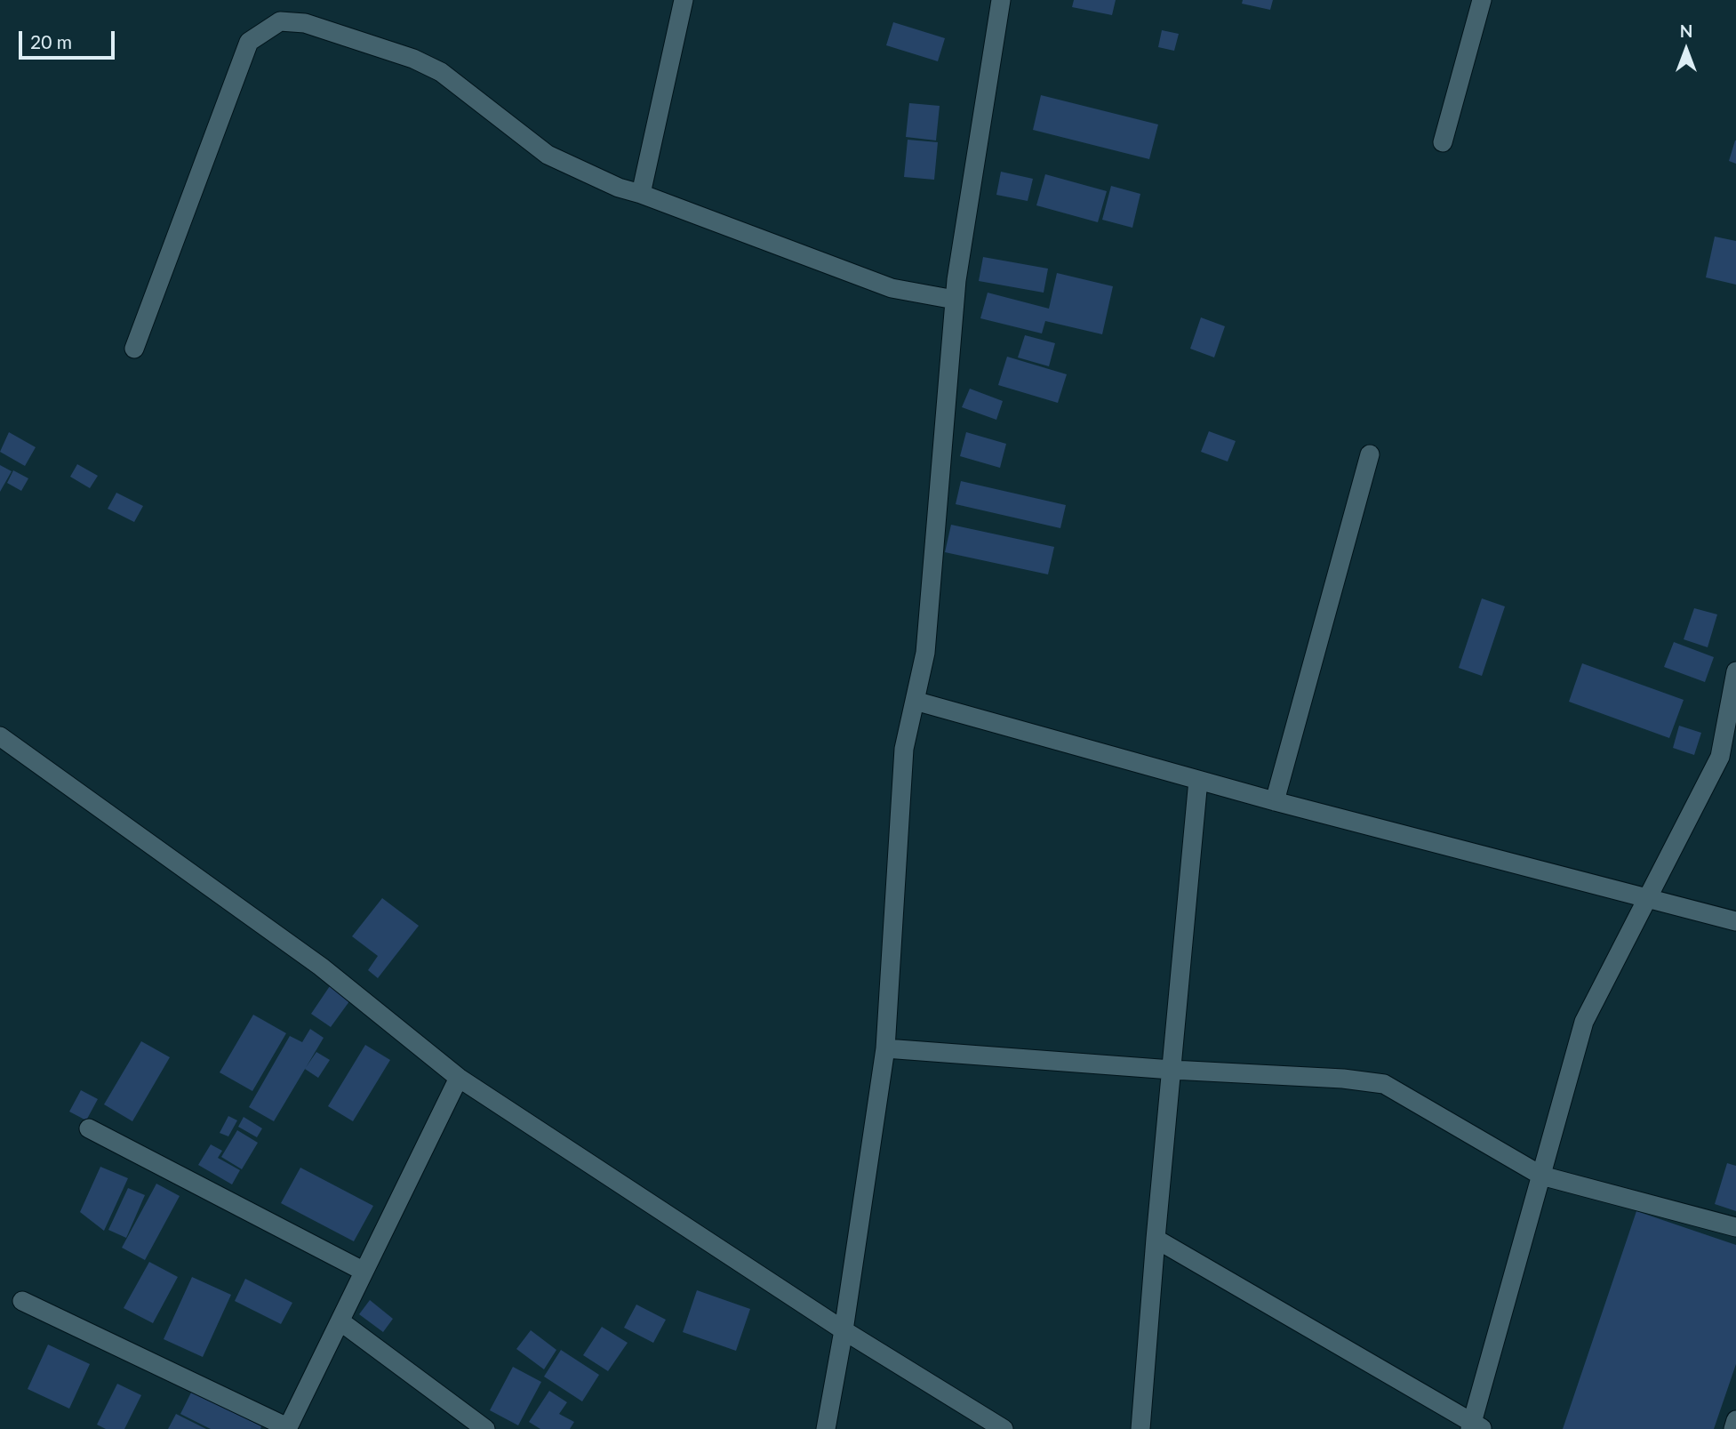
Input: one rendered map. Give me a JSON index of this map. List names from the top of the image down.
{
  "scale_bar": "20 m",
  "north": "top"
}
